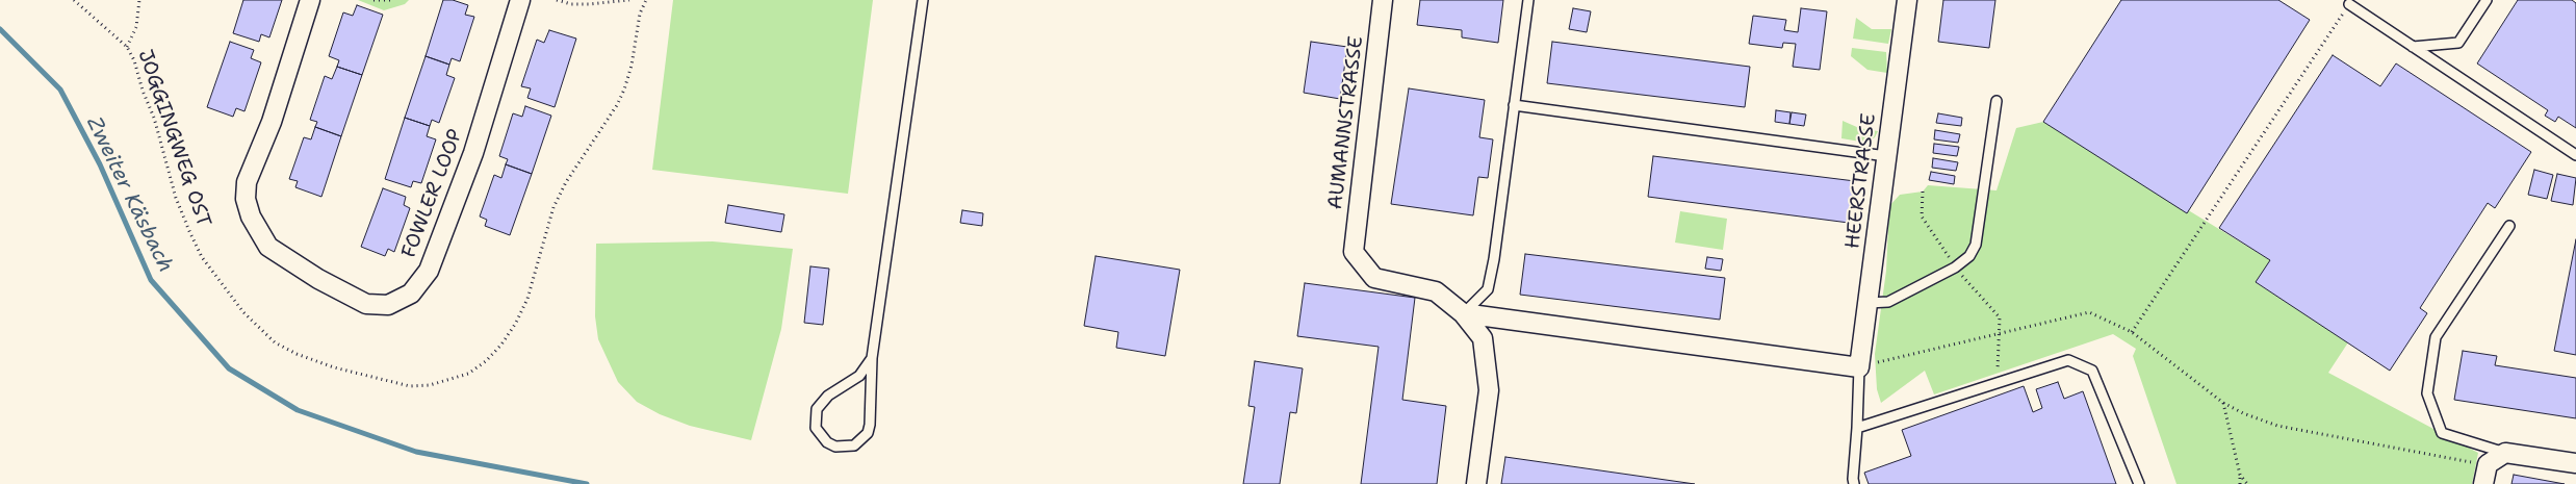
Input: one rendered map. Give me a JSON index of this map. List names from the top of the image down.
{
  "streets": {
    "street": ["AUMANNSTRASSE", "HEERSTRASSE", "FOWLER LOOP"],
    "path": ["JOGGINGWEG OST"]
  },
  "water": ["Zweiter Käsbach"]
}
